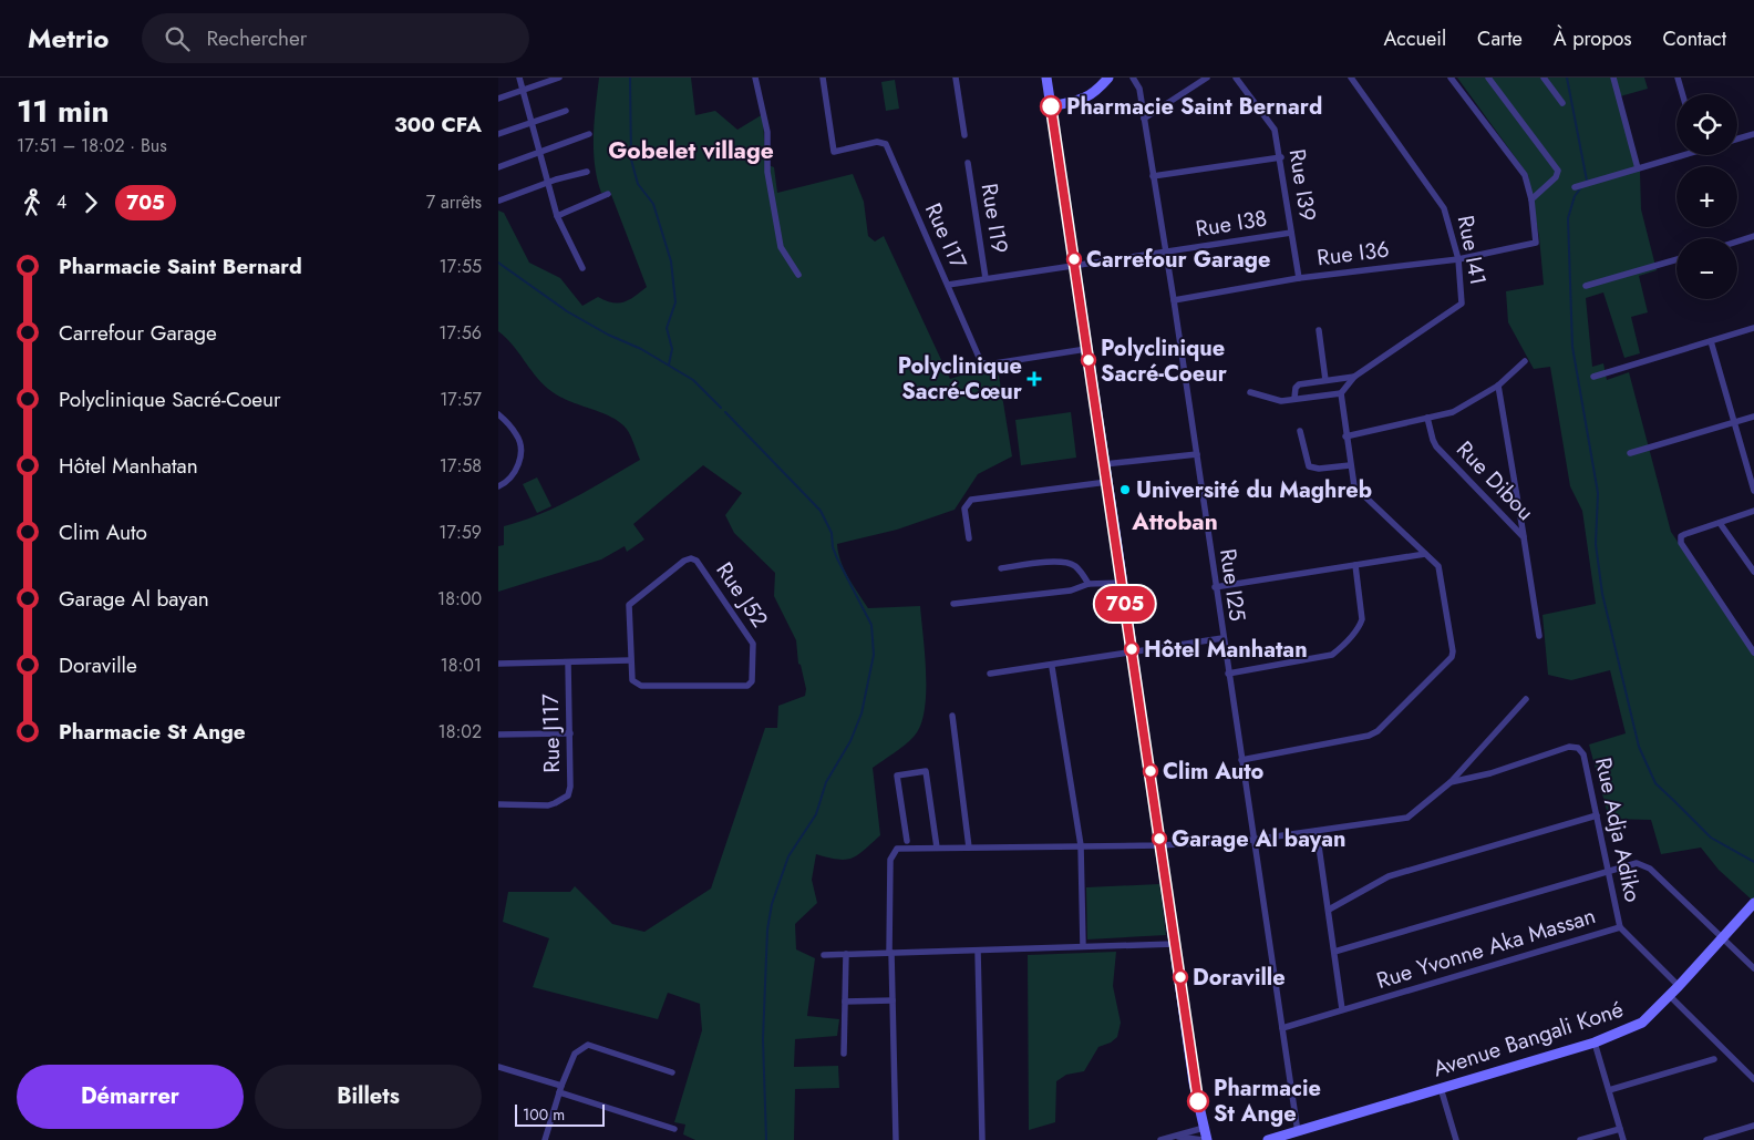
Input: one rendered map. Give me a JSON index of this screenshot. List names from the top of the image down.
{
  "streets": {
    "street": [
      "Rue I39",
      "Rue I19",
      "Rue I38",
      "Rue I17",
      "Rue I41",
      "Rue I36",
      "Rue Dibou",
      "Rue I25",
      "Rue J52",
      "Rue J117",
      "Rue Adja Adiko",
      "Rue Yvonne Aka Massan",
      "Avenue Bangali Koné"
    ]
  },
  "crossings": [
    ["Rue I39", "Rue I38"],
    ["Rue I39", "Rue I36"],
    ["Rue I19", "Rue I38"],
    ["Rue I38", "Rue I17"],
    ["Rue I38", "Rue I25"],
    ["Rue I41", "Rue I36"],
    ["Rue I36", "Rue I25"],
    ["Rue I25", "Rue Adja Adiko"],
    ["Rue I25", "Rue Yvonne Aka Massan"],
    ["Rue I25", "Avenue Bangali Koné"],
    ["Rue Adja Adiko", "Rue Yvonne Aka Massan"],
    ["Rue Yvonne Aka Massan", "Avenue Bangali Koné"]
  ],
  "districts": ["Gobelet village", "Attoban"],
  "places": {
    "other": [
      "Pharmacie Saint Bernard",
      "Carrefour Garage",
      "Polyclinique Sacré-Coeur",
      "Université du Maghreb",
      "Hôtel Manhatan",
      "Clim Auto",
      "Garage Al bayan",
      "Doraville",
      "Pharmacie St Ange"
    ],
    "health": ["Polyclinique Sacré-Cœur"]
  },
  "lines": ["bus line 705"],
  "scale_bar": "100 m",
  "page": {
    "header": "Metrio",
    "search": "Rechercher",
    "nav": [
      "Accueil",
      "Carte",
      "À propos",
      "Contact"
    ],
    "heading": ["11 min", "17:51 – 18:02 · Bus", "300 CFA"],
    "on_map": "705",
    "map_buttons": ["+", "−"],
    "legs": ["4", "705", "7 arrêts"],
    "list": [
      {
        "name": "Pharmacie Saint Bernard",
        "value": "17:55"
      },
      {
        "name": "Carrefour Garage",
        "value": "17:56"
      },
      {
        "name": "Polyclinique Sacré-Coeur",
        "value": "17:57"
      },
      {
        "name": "Hôtel Manhatan",
        "value": "17:58"
      },
      {
        "name": "Clim Auto",
        "value": "17:59"
      },
      {
        "name": "Garage Al bayan",
        "value": "18:00"
      },
      {
        "name": "Doraville",
        "value": "18:01"
      },
      {
        "name": "Pharmacie St Ange",
        "value": "18:02"
      }
    ],
    "buttons": ["Démarrer", "Billets"],
    "scale": "100 m"
  }
}
